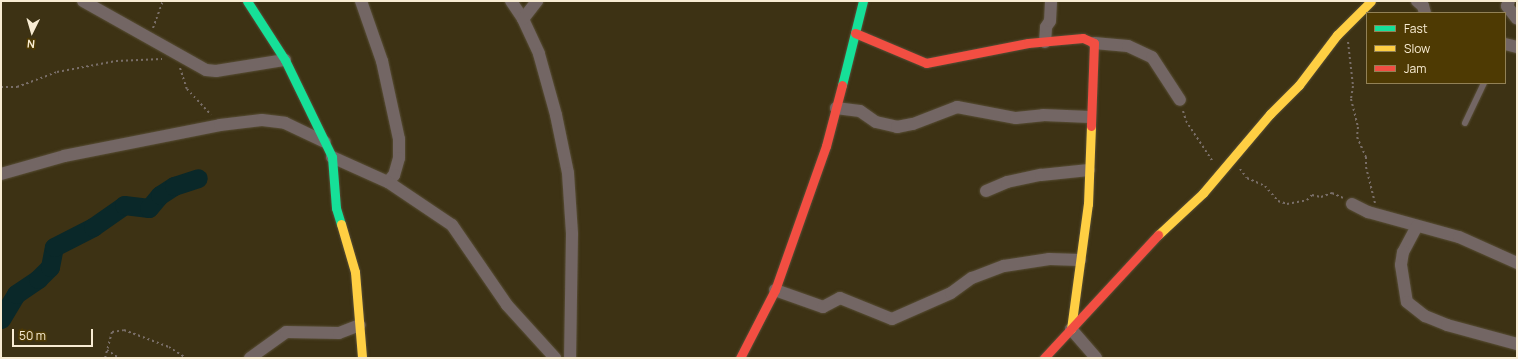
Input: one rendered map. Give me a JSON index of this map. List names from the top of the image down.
{
  "legend": ["Fast", "Slow", "Jam"],
  "scale_bar": "50 m",
  "north": "bottom"
}
